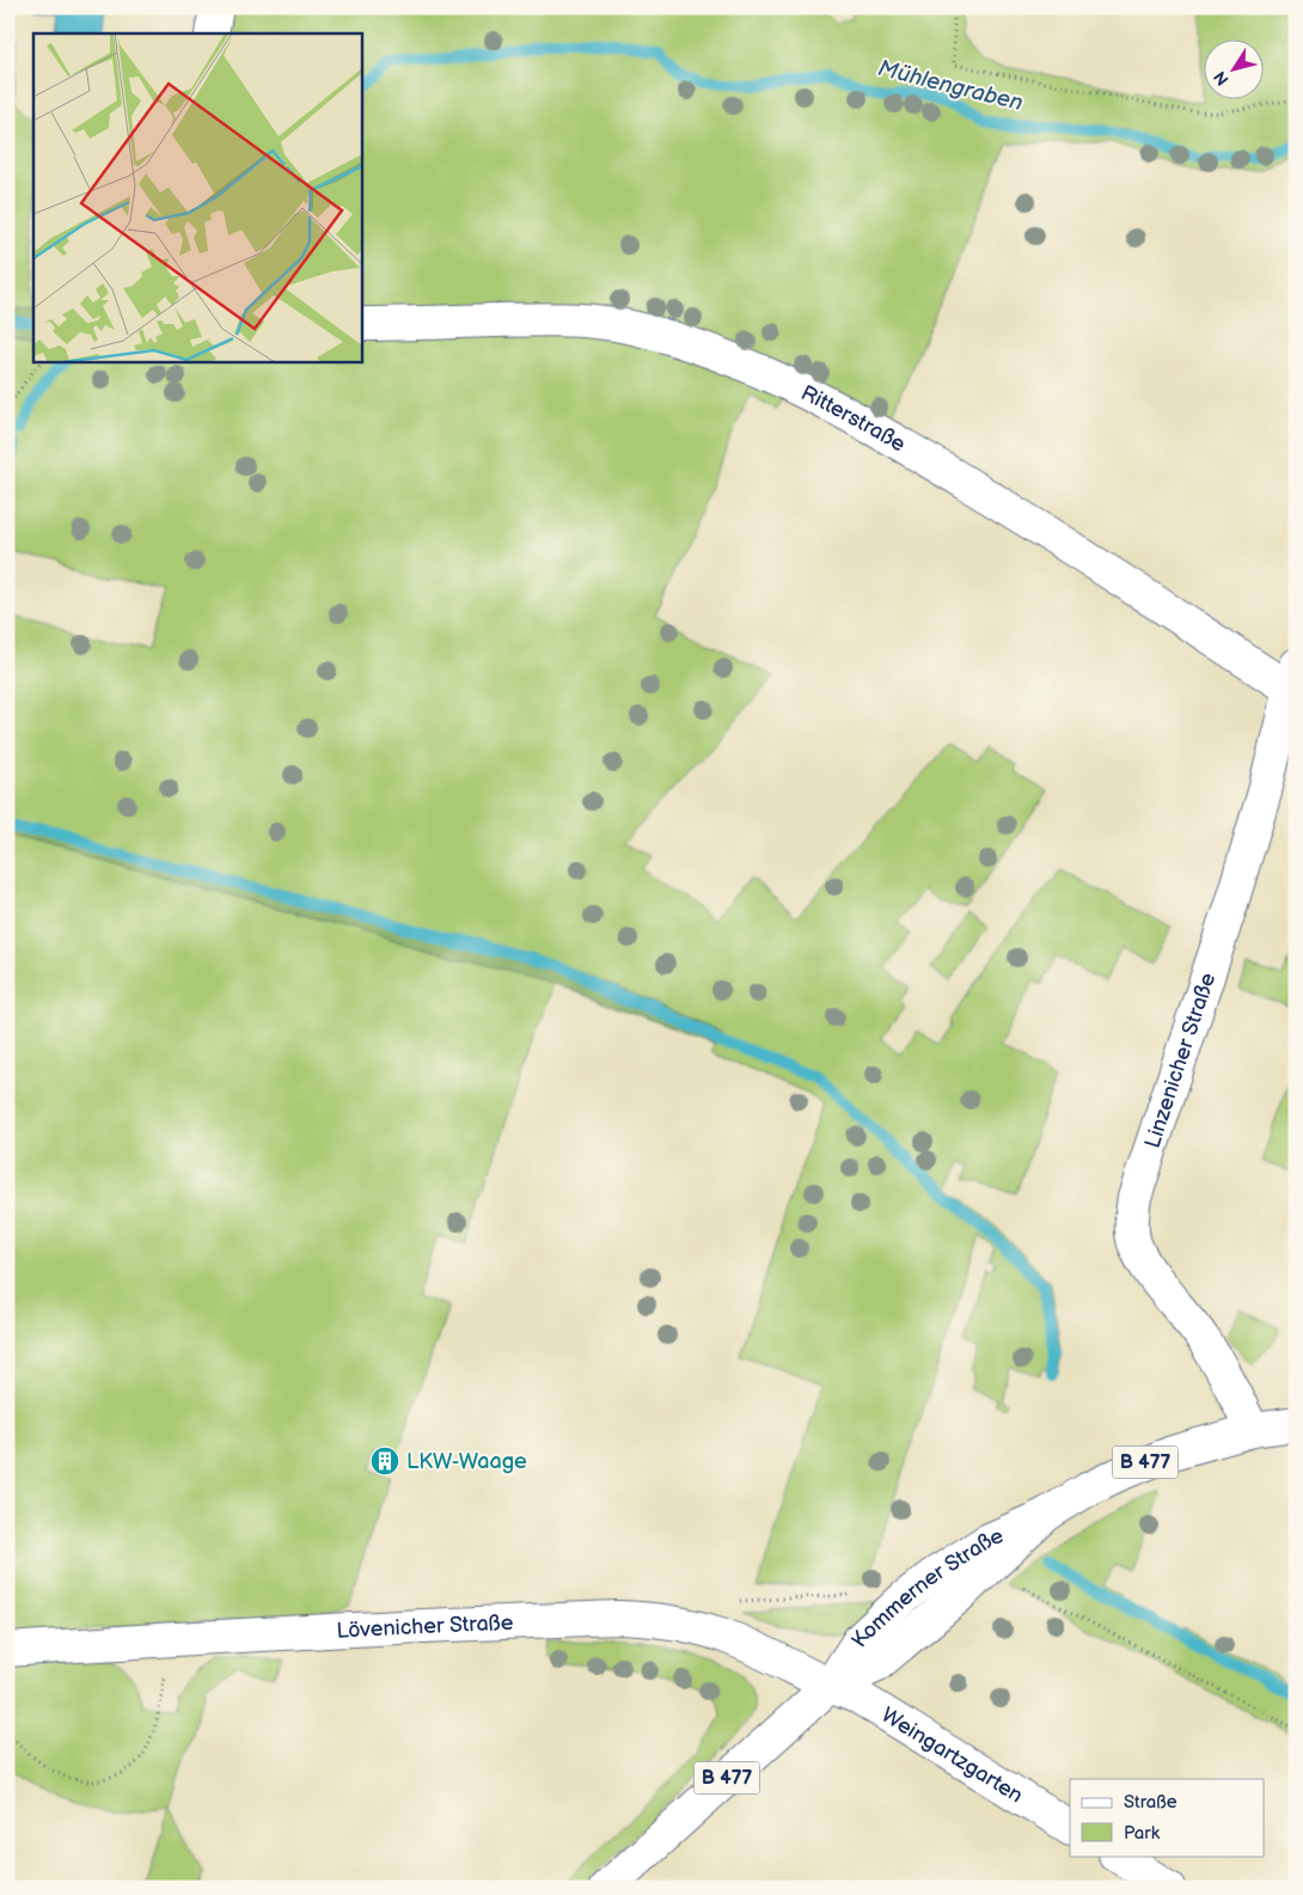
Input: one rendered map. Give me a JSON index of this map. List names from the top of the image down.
{
  "streets": {
    "street": [
      "Ritterstraße",
      "Linzenicher Straße",
      "B 477",
      "Kommerner Straße",
      "Lövenicher Straße",
      "Weingartzgarten"
    ]
  },
  "crossings": [
    ["Ritterstraße", "Linzenicher Straße"],
    ["Linzenicher Straße", "Kommerner Straße"],
    ["Kommerner Straße", "Lövenicher Straße"],
    ["Kommerner Straße", "Weingartzgarten"],
    ["Lövenicher Straße", "Weingartzgarten"]
  ],
  "water": ["Mühlengraben"],
  "places": {
    "building": ["LKW-Waage"]
  },
  "legend": ["Straße", "Park"],
  "north": "bottom left"
}
